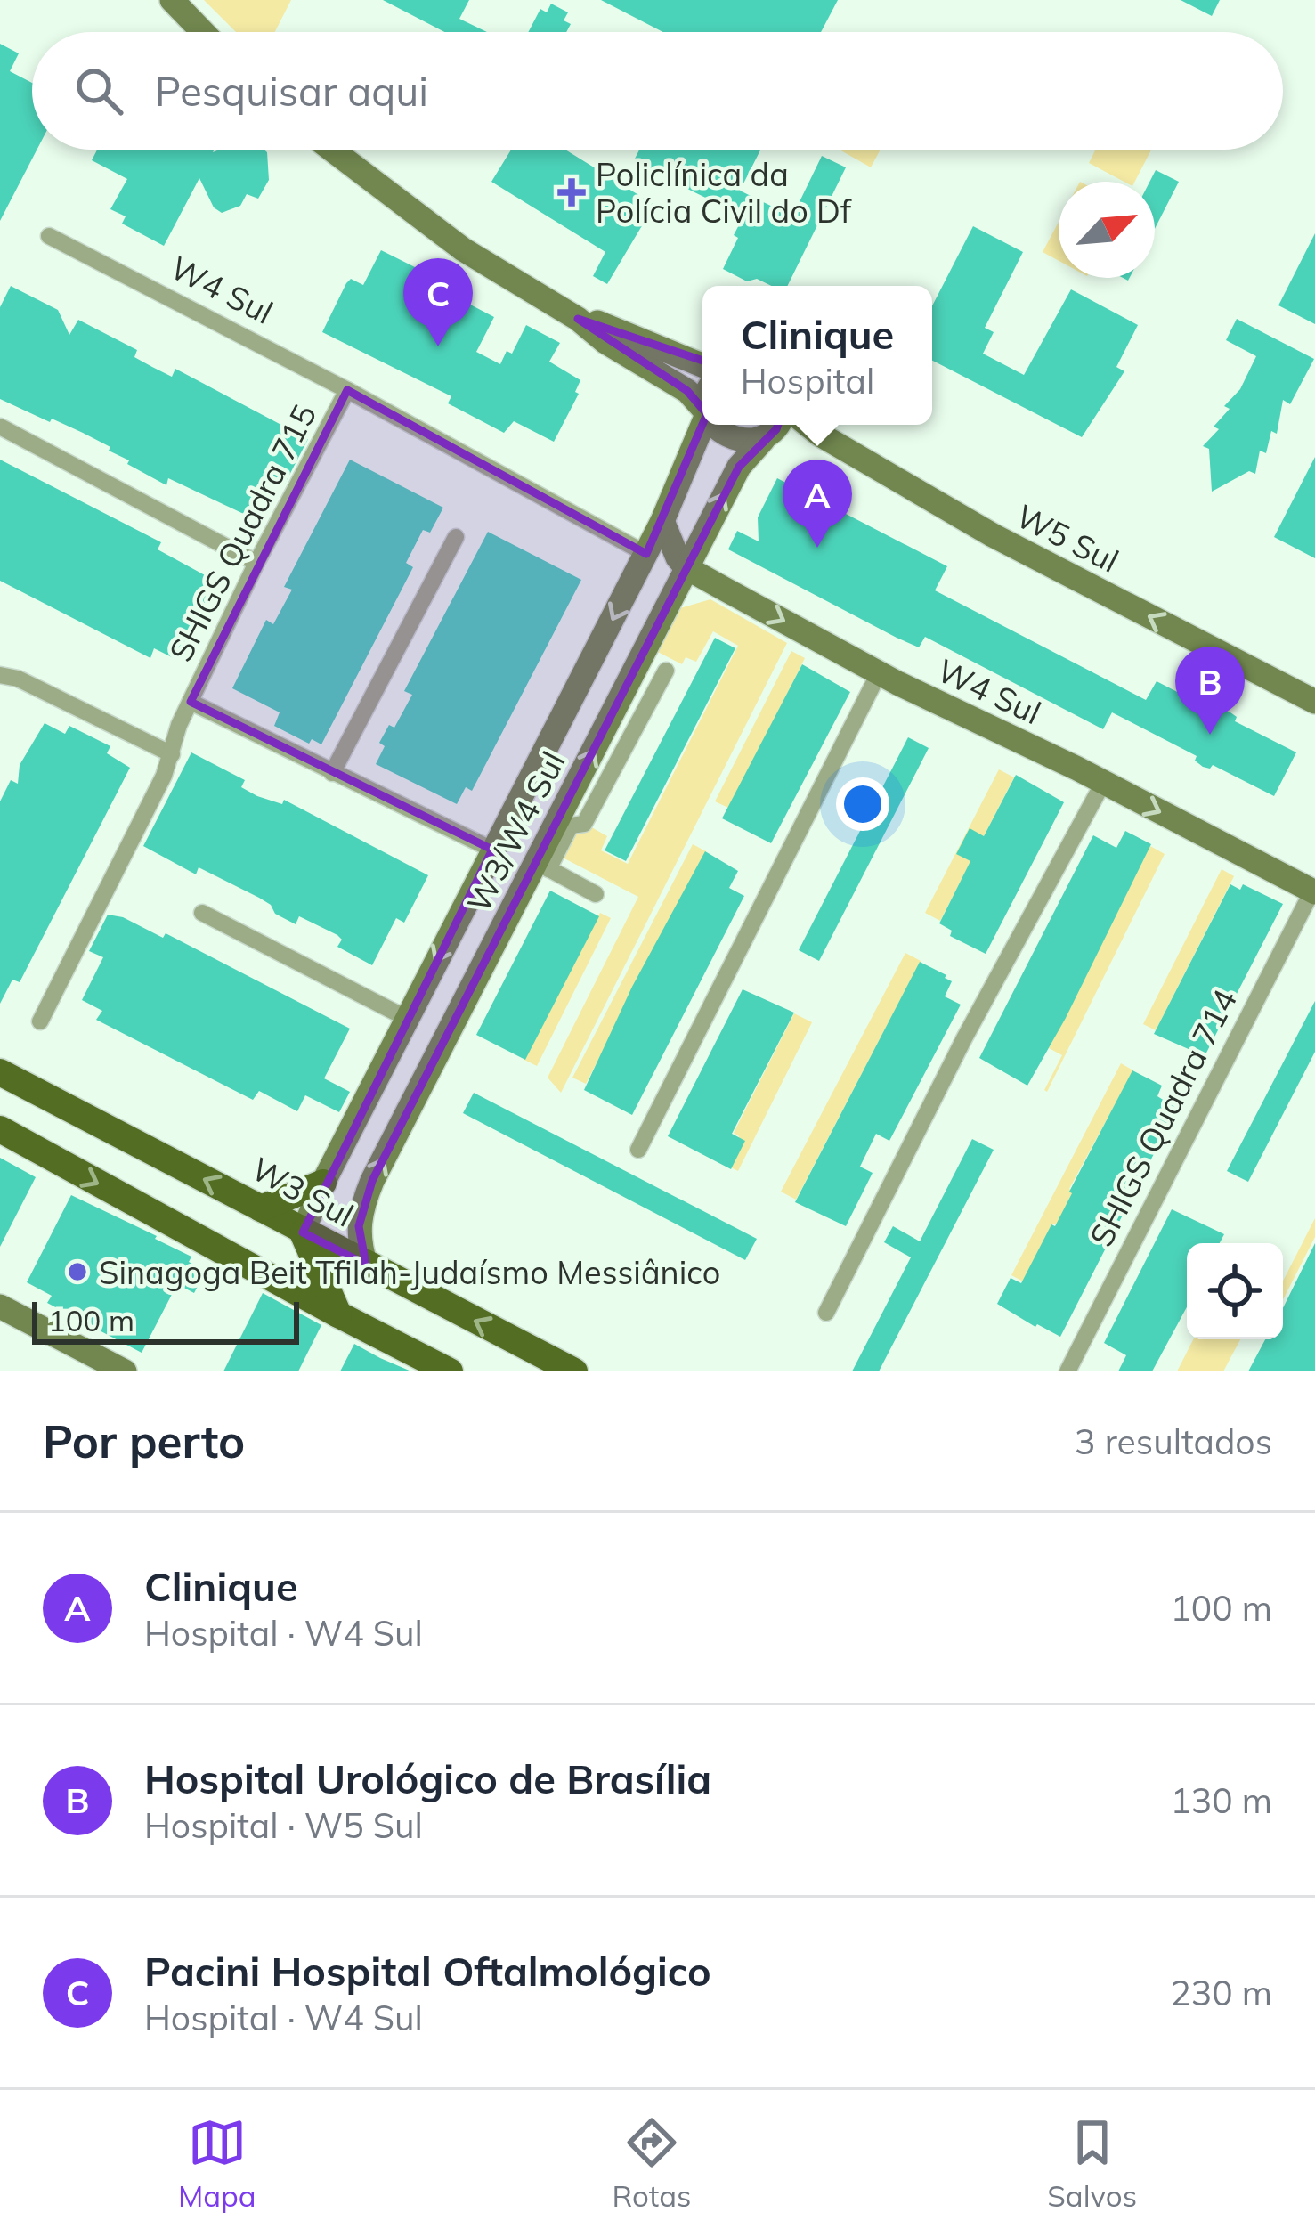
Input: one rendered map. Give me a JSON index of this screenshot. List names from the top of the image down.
{
  "streets": {
    "main road": [
      "W4 Sul",
      "W5 Sul",
      "W3/W4 Sul",
      "W3 Sul"
    ],
    "street": ["SHIGS Quadra 715", "SHIGS Quadra 714"]
  },
  "crossings": [
    ["W4 Sul", "SHIGS Quadra 715"],
    ["W4 Sul", "W3/W4 Sul"],
    ["W4 Sul", "SHIGS Quadra 714"],
    ["SHIGS Quadra 715", "W3/W4 Sul"],
    ["W3/W4 Sul", "W3 Sul"]
  ],
  "one_way": ["W5 Sul"],
  "places": {
    "health": ["Policlínica da Polícia Civil do Df"],
    "other": ["Sinagoga Beit Tfilah-Judaísmo Messiânico"]
  },
  "scale_bar": "100 m",
  "north": "top right",
  "page": {
    "search": "Pesquisar aqui",
    "pins": ["C", "A", "B"],
    "popup": ["Clinique", "Hospital"],
    "scale": "100 m",
    "heading": ["Por perto", "3 resultados"],
    "list": [
      {
        "mark": "A",
        "name": "Clinique",
        "note": "Hospital · W4 Sul",
        "value": "100 m"
      },
      {
        "mark": "B",
        "name": "Hospital Urológico de Brasília",
        "note": "Hospital · W5 Sul",
        "value": "130 m"
      },
      {
        "mark": "C",
        "name": "Pacini Hospital Oftalmológico",
        "note": "Hospital · W4 Sul",
        "value": "230 m"
      }
    ],
    "nav": ["Mapa", "Rotas", "Salvos"]
  }
}
